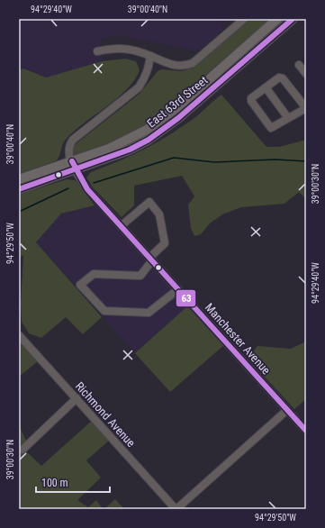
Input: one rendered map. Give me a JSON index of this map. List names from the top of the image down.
{
  "streets": {
    "main road": ["East 63rd Street"],
    "street": ["Manchester Avenue", "Richmond Avenue"]
  },
  "crossings": [
    ["East 63rd Street", "Manchester Avenue"]
  ],
  "lines": ["transit line 63"],
  "scale_bar": "100 m",
  "coordinates": [
    "94°29'40\"W",
    "39°00'40\"N",
    "39°00'30\"N",
    "94°29'50\"W"
  ]
}
